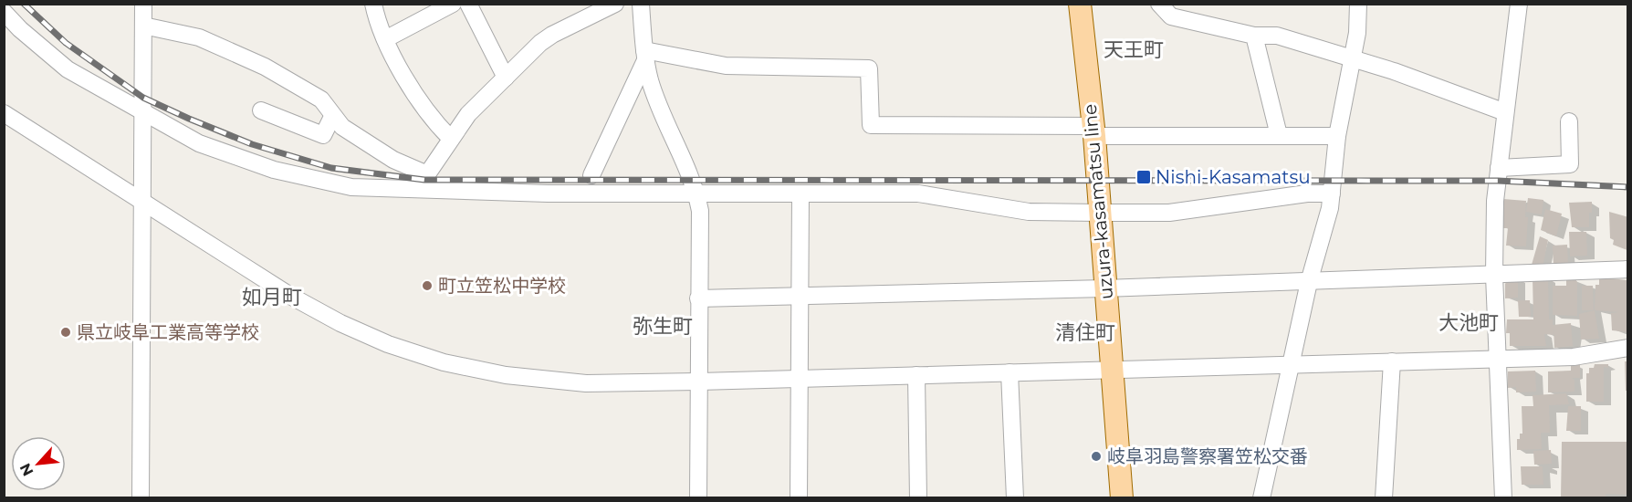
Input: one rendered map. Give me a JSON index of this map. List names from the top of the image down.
{
  "streets": {
    "main road": ["uzura-kasamatsu line"]
  },
  "districts": [
    "天王町",
    "如月町",
    "大池町",
    "弥生町",
    "清住町"
  ],
  "places": {
    "transit": ["Nishi-Kasamatsu"],
    "other": ["町立笠松中学校", "県立岐阜工業高等学校", "岐阜羽島警察署笠松交番"]
  },
  "north": "bottom left"
}
